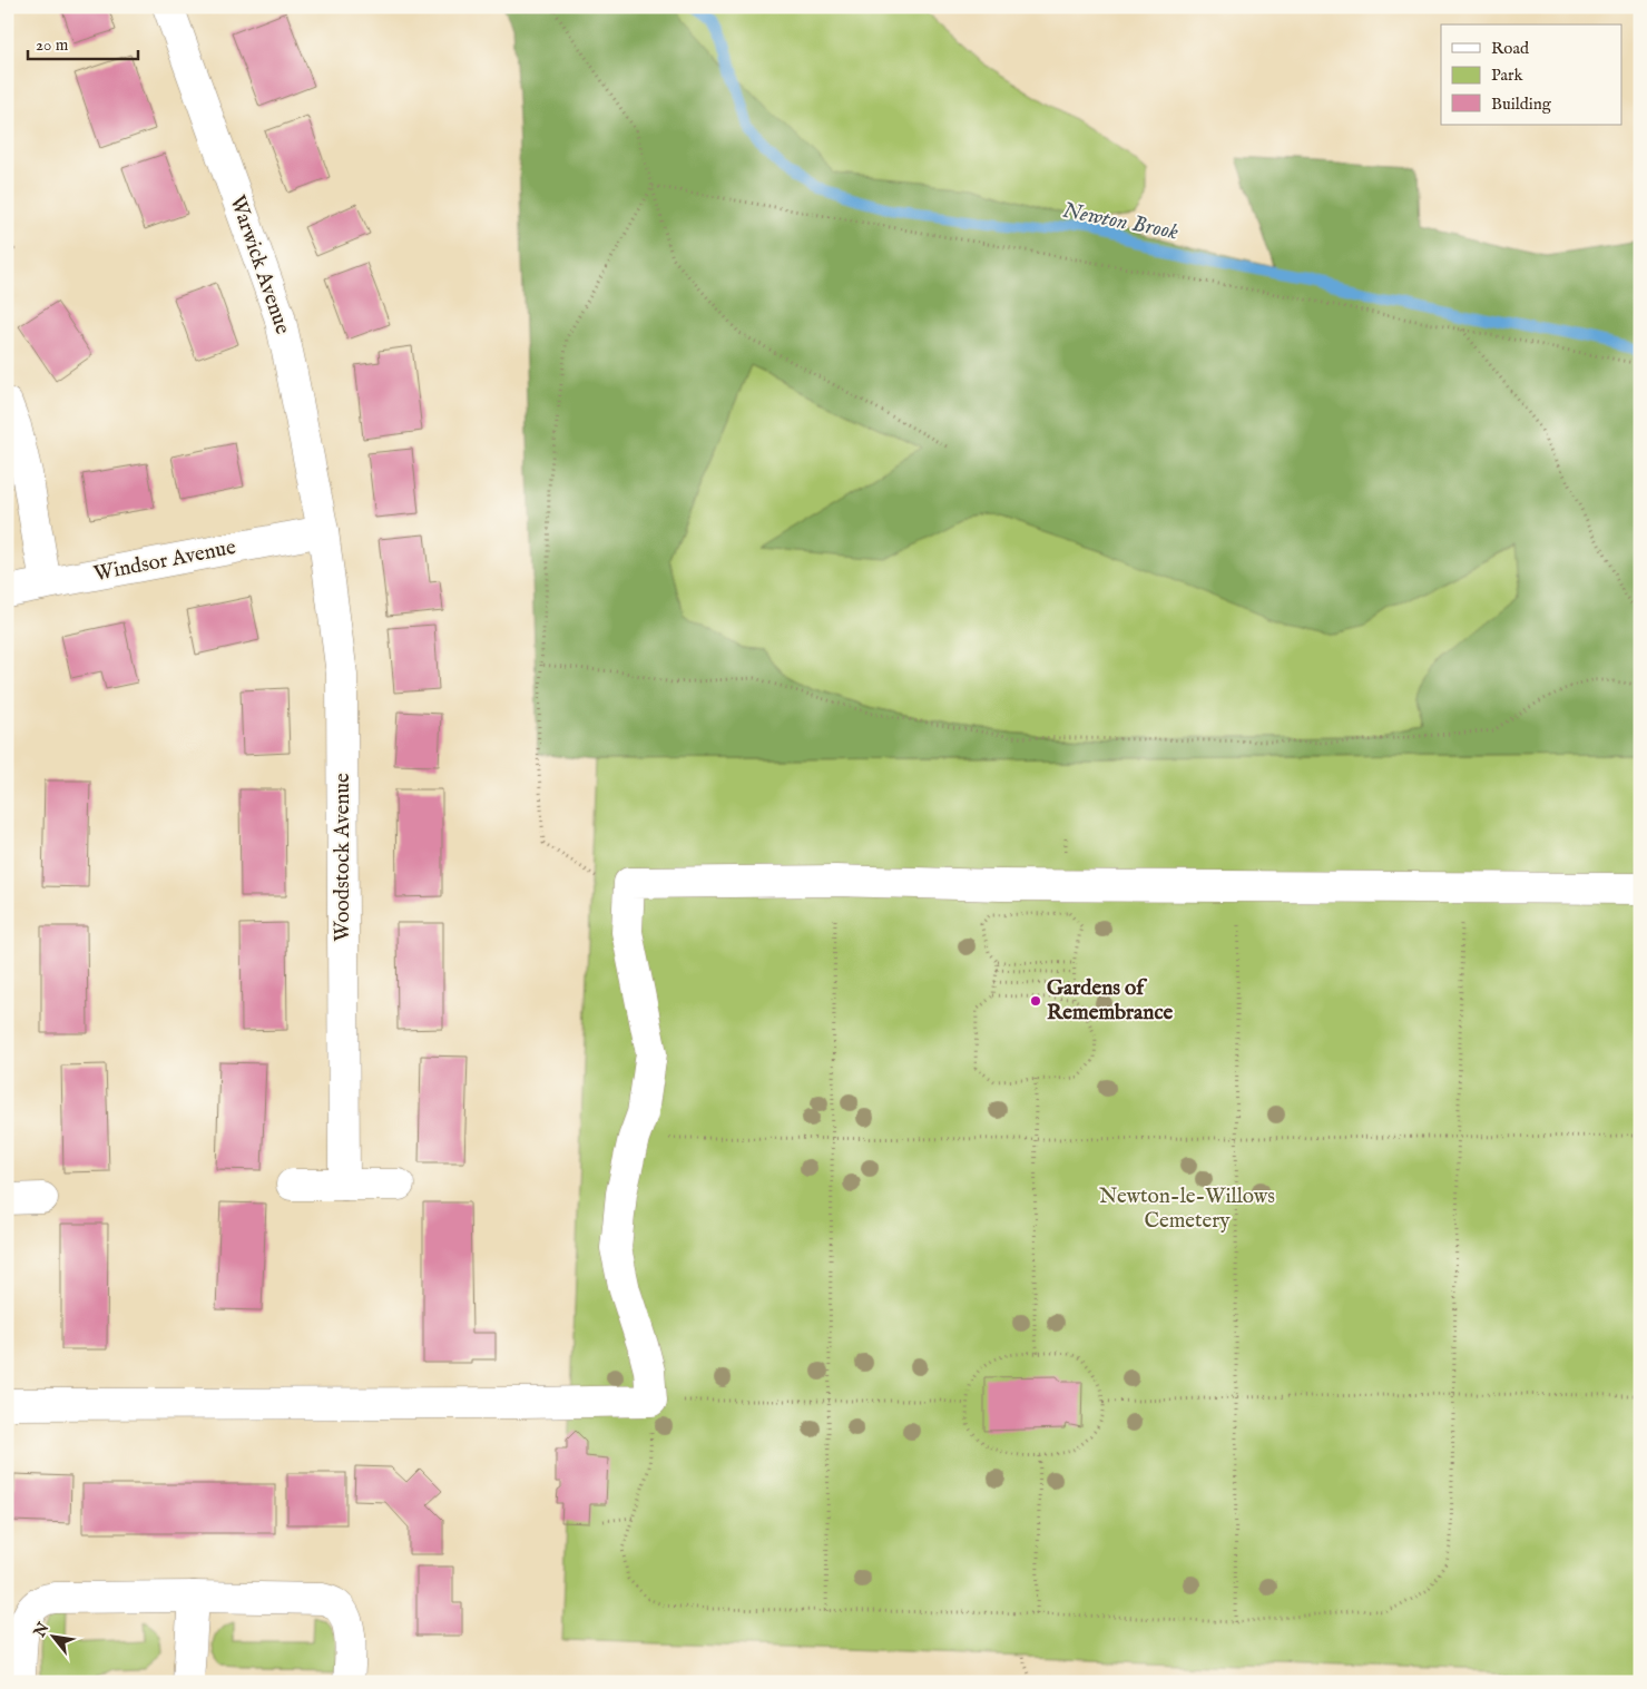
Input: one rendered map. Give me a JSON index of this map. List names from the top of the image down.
{
  "streets": {
    "street": ["Warwick Avenue", "Windsor Avenue", "Woodstock Avenue"]
  },
  "crossings": [
    ["Warwick Avenue", "Windsor Avenue"],
    ["Warwick Avenue", "Woodstock Avenue"],
    ["Windsor Avenue", "Woodstock Avenue"]
  ],
  "water": ["Newton Brook"],
  "parks": ["Newton-le-Willows Cemetery"],
  "places": ["Gardens of Remembrance"],
  "legend": ["Road", "Park", "Building"],
  "scale_bar": "20 m",
  "north": "top left"
}
